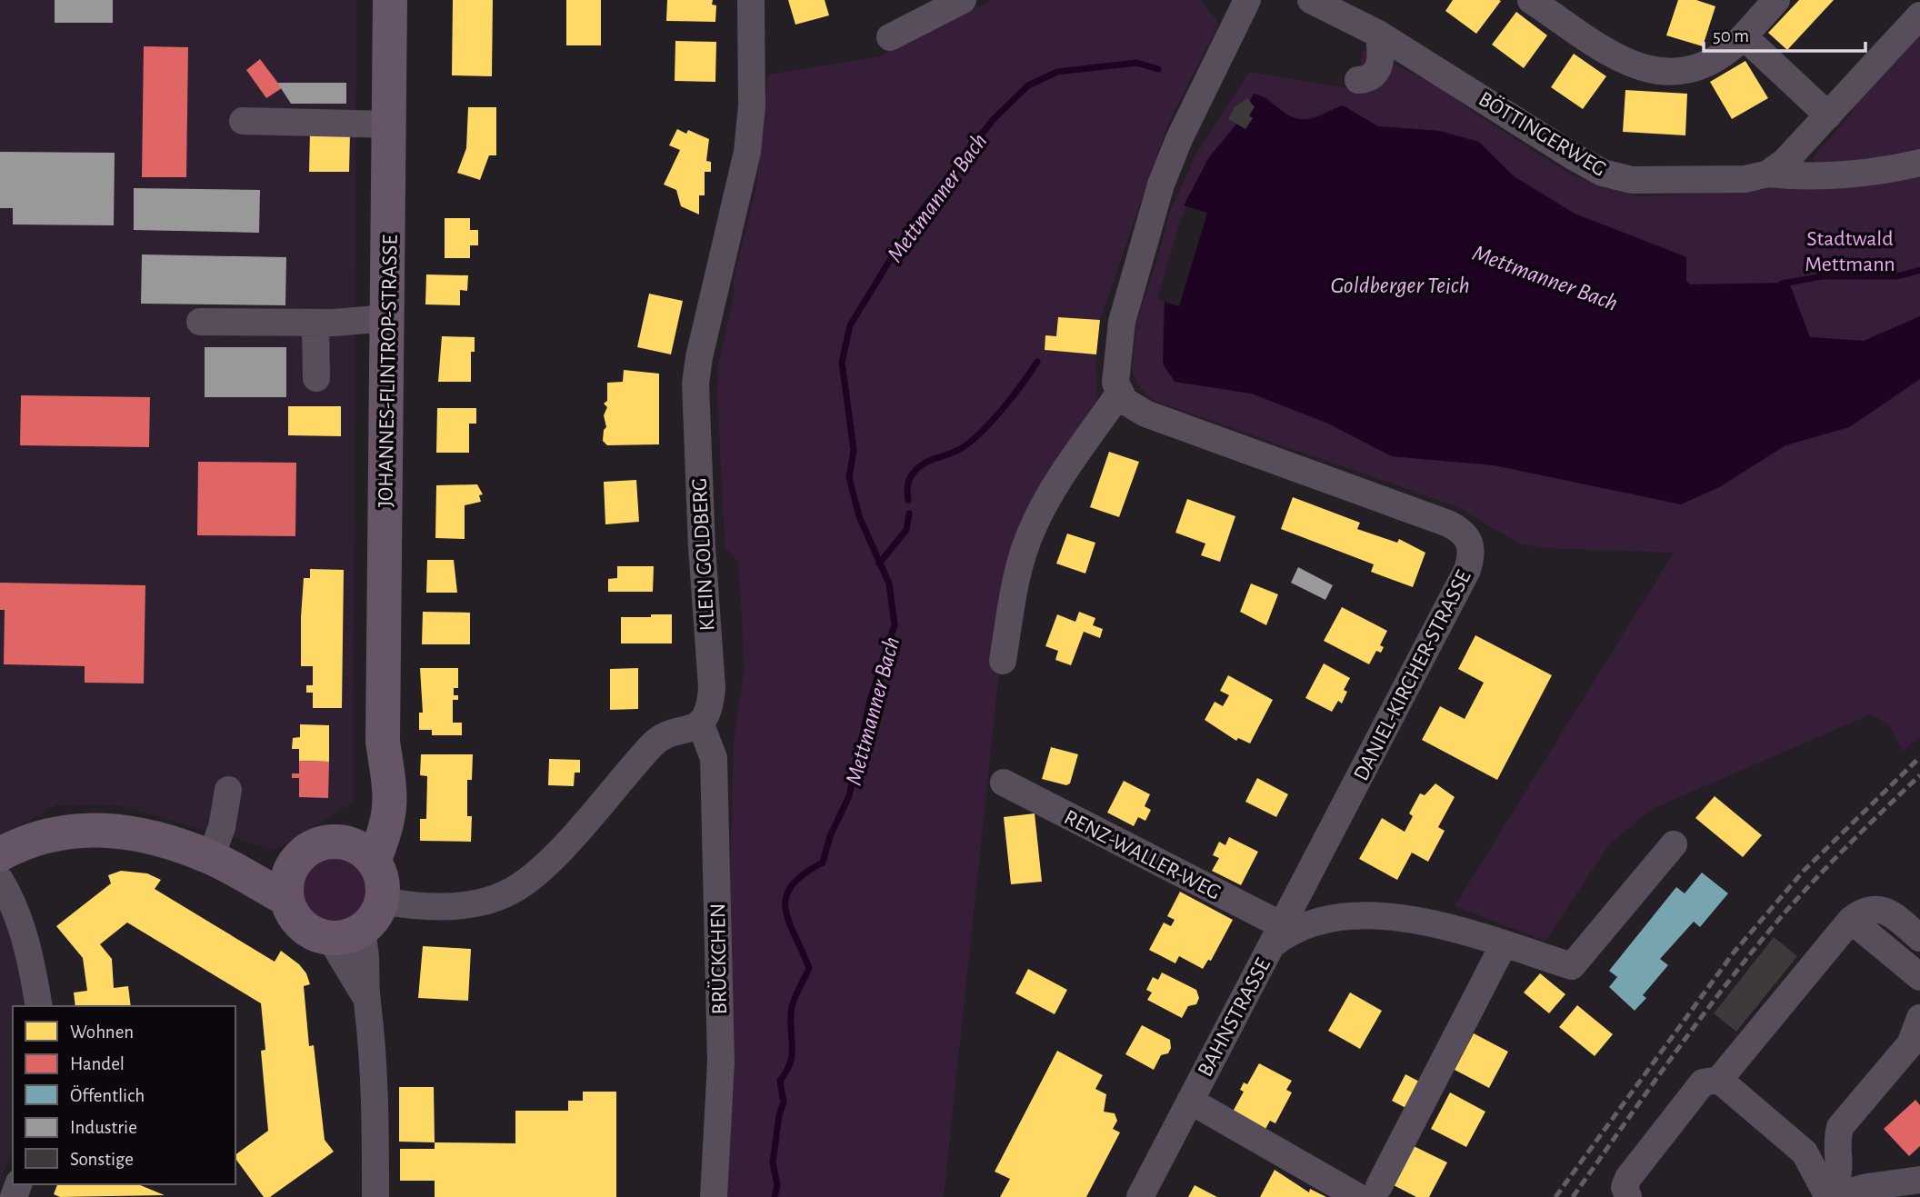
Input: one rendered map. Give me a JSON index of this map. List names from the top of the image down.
{
  "streets": {
    "main road": ["JOHANNES-FLINTROP-STRASSE"],
    "street": [
      "BÖTTINGERWEG",
      "KLEIN GOLDBERG",
      "DANIEL-KIRCHER-STRASSE",
      "RENZ-WALLER-WEG",
      "BRÜCKCHEN",
      "BAHNSTRASSE"
    ]
  },
  "crossings": [
    ["KLEIN GOLDBERG", "BRÜCKCHEN"],
    ["DANIEL-KIRCHER-STRASSE", "RENZ-WALLER-WEG"],
    ["DANIEL-KIRCHER-STRASSE", "BAHNSTRASSE"],
    ["RENZ-WALLER-WEG", "BAHNSTRASSE"]
  ],
  "water": ["Mettmanner Bach", "Goldberger Teich"],
  "parks": ["Stadtwald Mettmann"],
  "legend": [
    "Wohnen",
    "Handel",
    "Öffentlich",
    "Industrie",
    "Sonstige"
  ],
  "scale_bar": "50 m"
}
